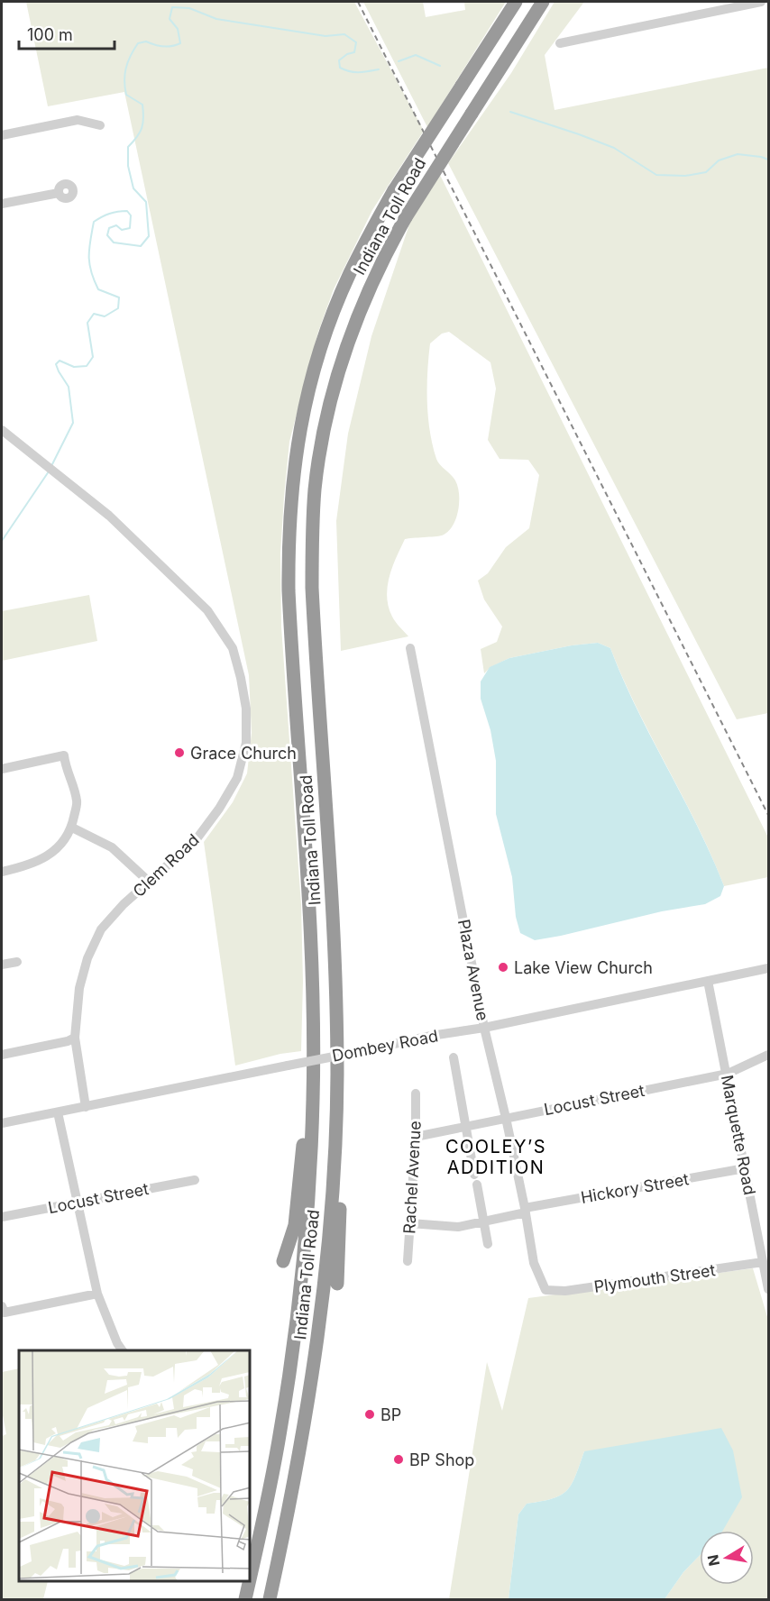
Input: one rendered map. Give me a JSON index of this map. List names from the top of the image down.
{
  "streets": {
    "highway": ["Indiana Toll Road"],
    "street": [
      "Clem Road",
      "Plaza Avenue",
      "Dombey Road",
      "Locust Street",
      "Marquette Road",
      "Rachel Avenue",
      "Hickory Street",
      "Plymouth Street"
    ]
  },
  "crossings": [
    ["Clem Road", "Dombey Road"],
    ["Plaza Avenue", "Dombey Road"],
    ["Plaza Avenue", "Locust Street"],
    ["Plaza Avenue", "Hickory Street"],
    ["Plaza Avenue", "Plymouth Street"],
    ["Dombey Road", "Marquette Road"],
    ["Locust Street", "Marquette Road"],
    ["Locust Street", "Rachel Avenue"],
    ["Marquette Road", "Hickory Street"],
    ["Marquette Road", "Plymouth Street"]
  ],
  "districts": ["COOLEY’S ADDITION"],
  "places": [
    "Grace Church",
    "Lake View Church",
    "BP",
    "BP Shop"
  ],
  "scale_bar": "100 m",
  "north": "left"
}
